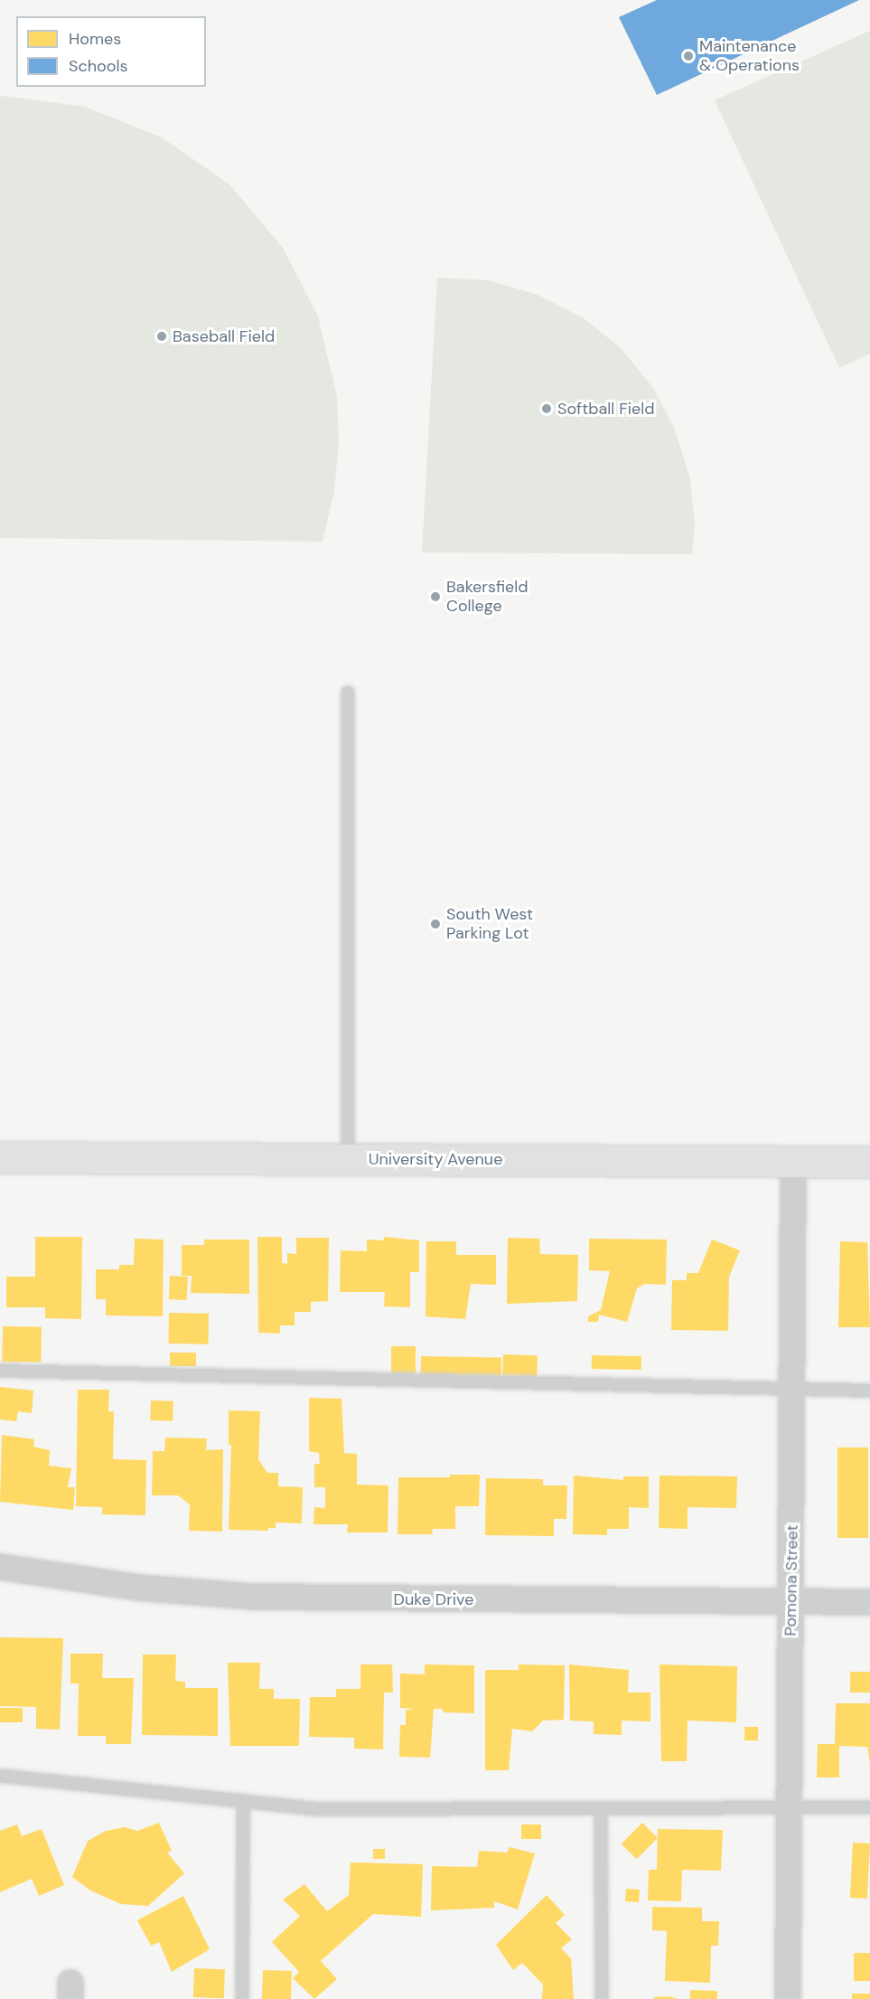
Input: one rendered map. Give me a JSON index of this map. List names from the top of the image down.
{
  "streets": {
    "street": ["University Avenue", "Pomona Street", "Duke Drive"]
  },
  "crossings": [
    ["University Avenue", "Pomona Street"],
    ["Pomona Street", "Duke Drive"]
  ],
  "places": [
    "Maintenance & Operations",
    "Baseball Field",
    "Softball Field",
    "Bakersfield College",
    "South West Parking Lot"
  ],
  "legend": ["Homes", "Schools"]
}
